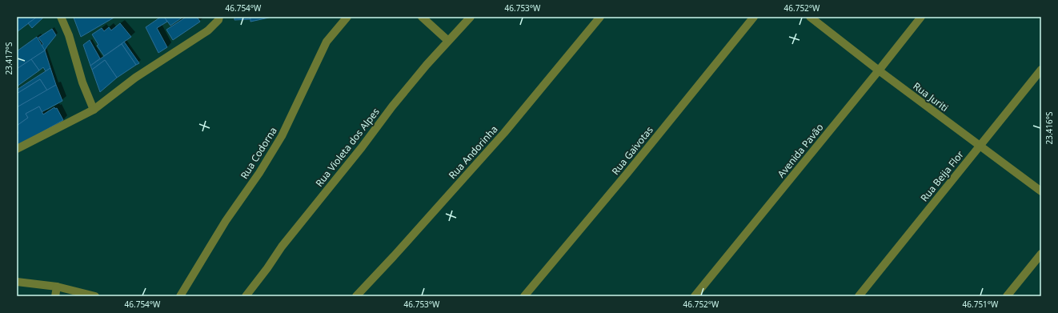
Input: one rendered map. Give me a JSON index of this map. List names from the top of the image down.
{
  "streets": {
    "street": [
      "Rua Juriti",
      "Rua Violeta dos Alpes",
      "Rua Gaivotas",
      "Avenida Pavão",
      "Rua Andorinha",
      "Rua Codorna",
      "Rua Beija Flor"
    ]
  },
  "crossings": [
    ["Rua Juriti", "Avenida Pavão"],
    ["Rua Juriti", "Rua Beija Flor"]
  ],
  "coordinates": [
    "46.754°W",
    "46.753°W",
    "46.752°W",
    "23.417°S",
    "23.416°S",
    "46.751°W"
  ]
}
